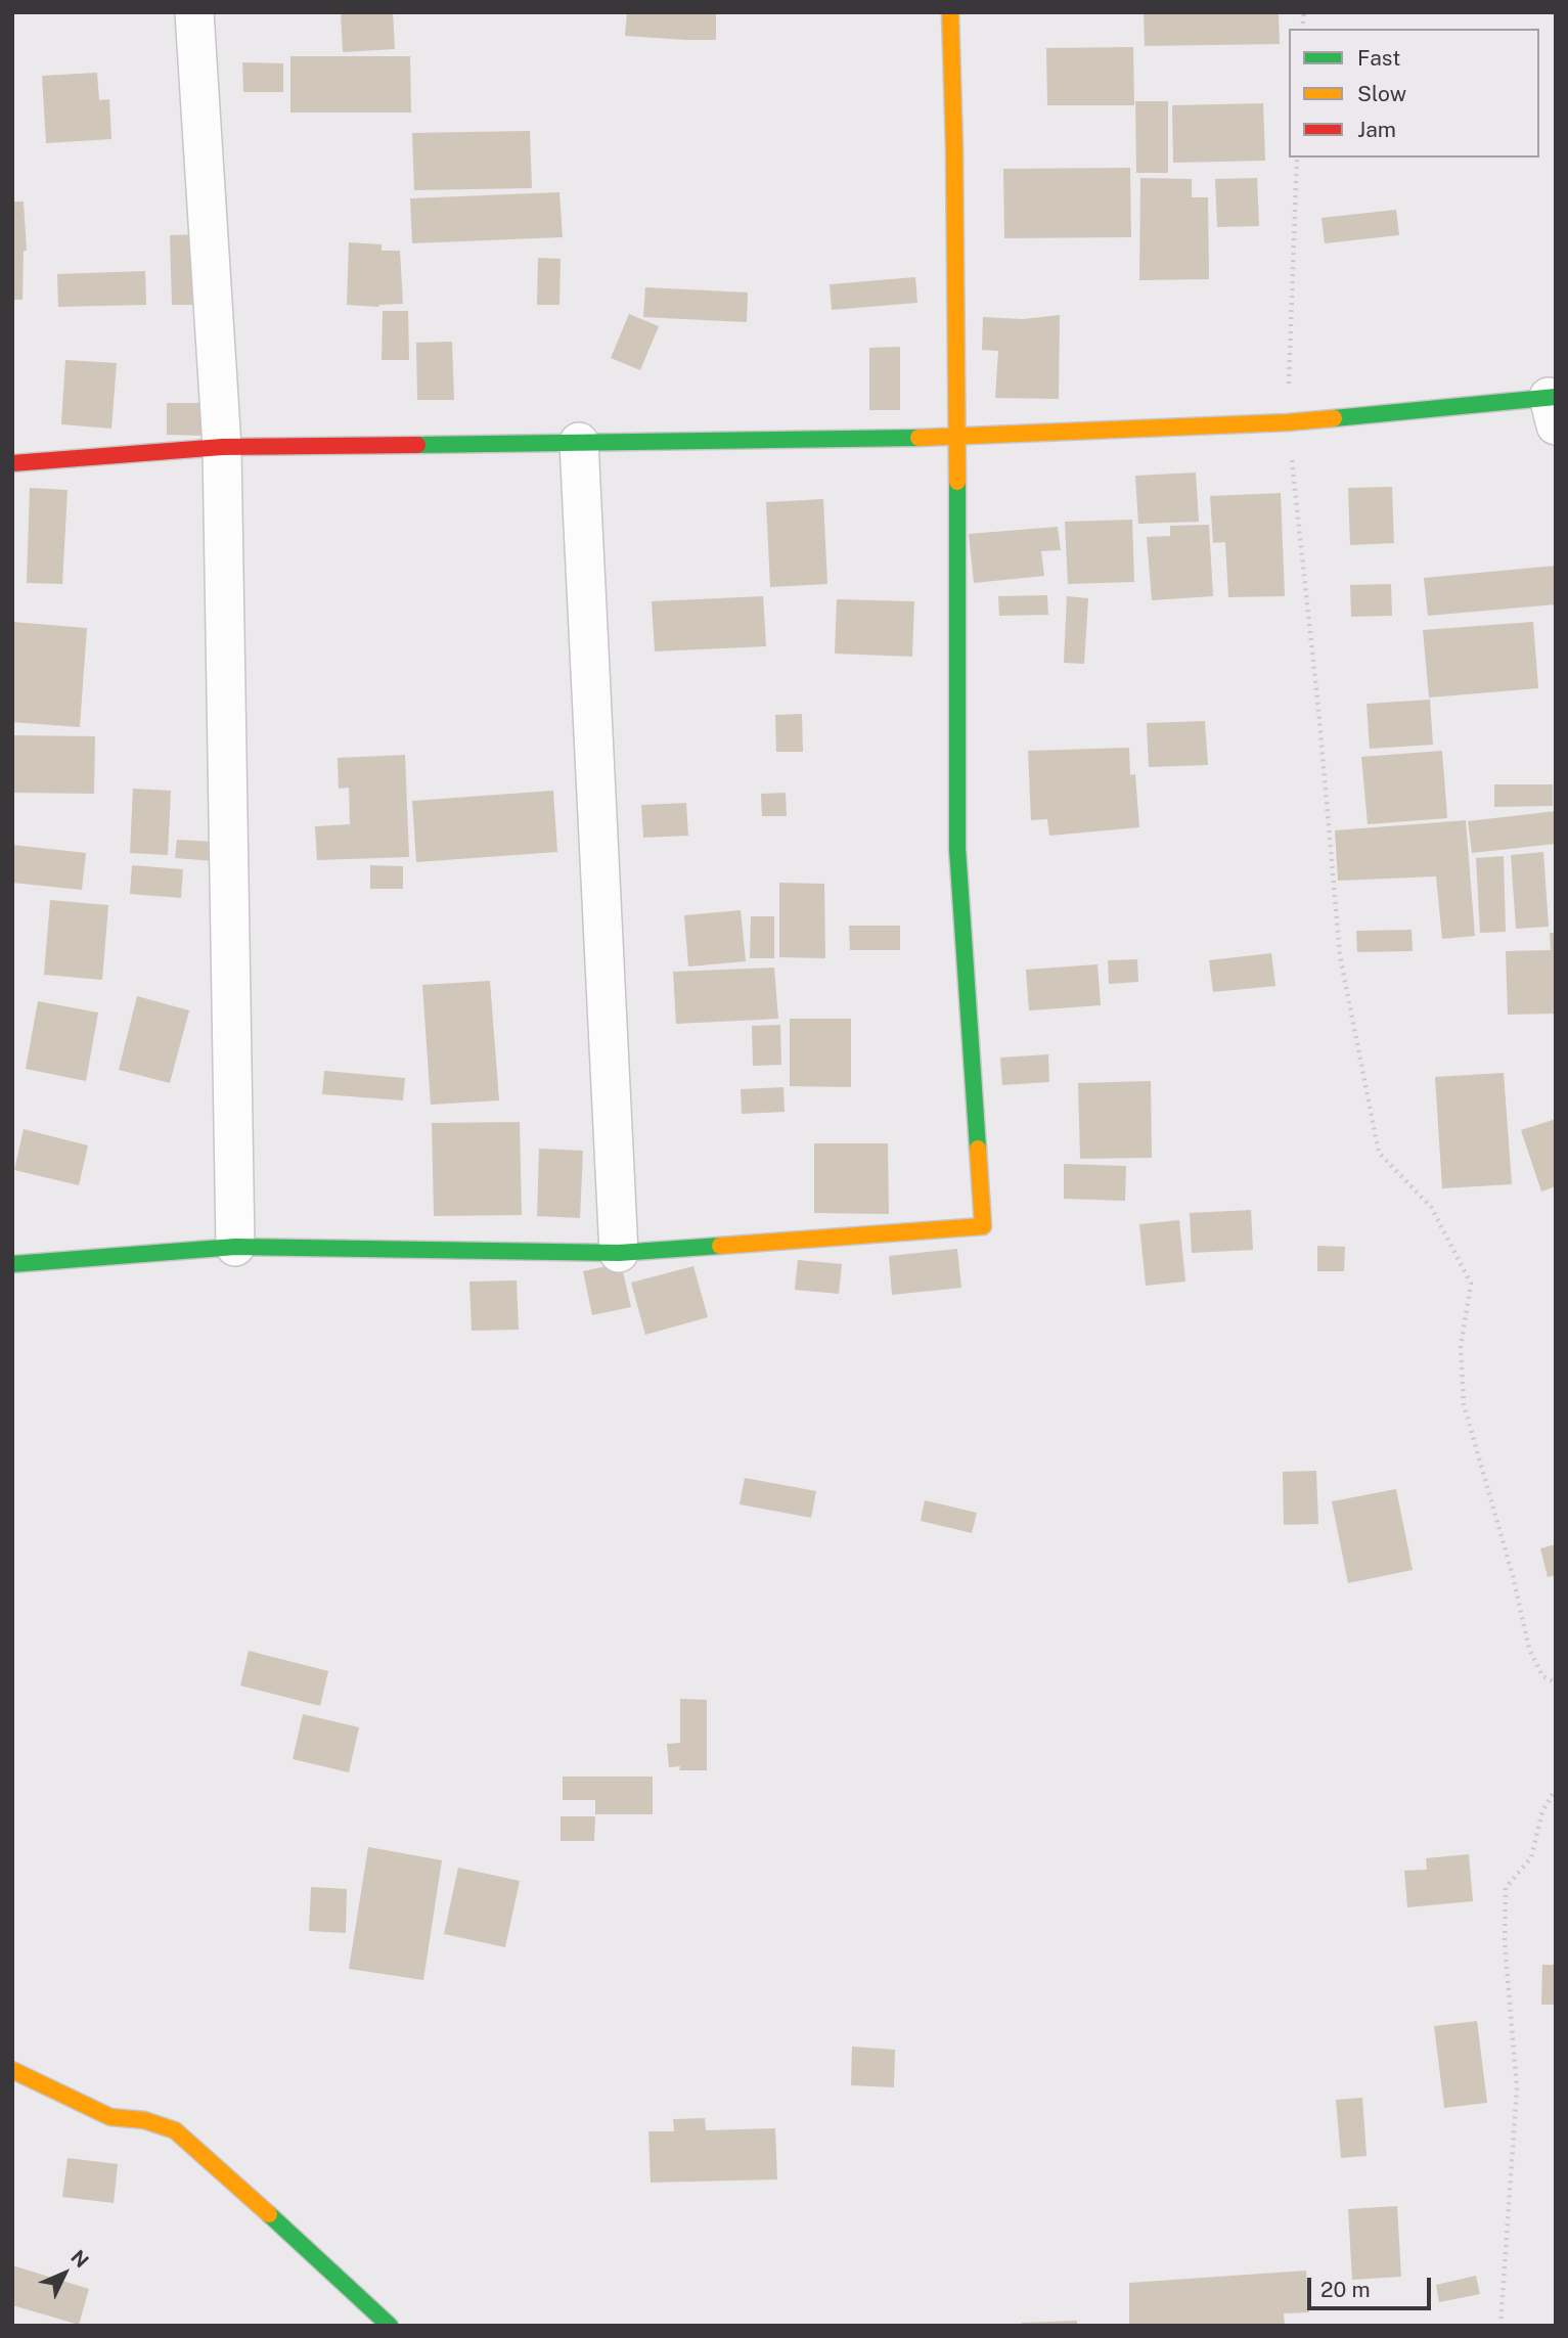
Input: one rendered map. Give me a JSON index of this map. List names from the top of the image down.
{
  "legend": ["Fast", "Slow", "Jam"],
  "scale_bar": "20 m",
  "north": "top right"
}
